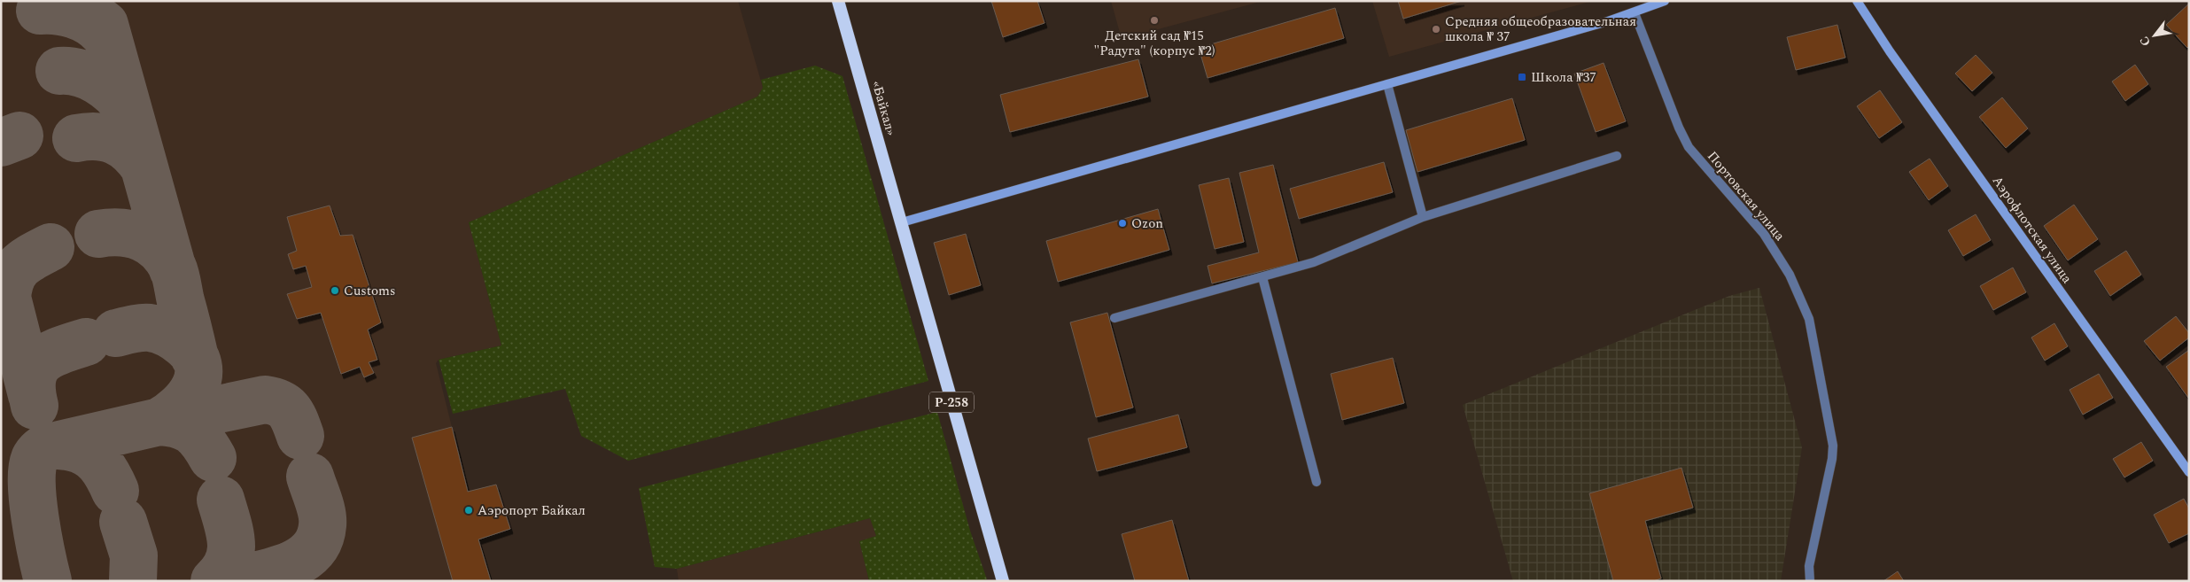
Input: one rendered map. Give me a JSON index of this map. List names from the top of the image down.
{
  "streets": {
    "highway": ["«Байкал»", "Р-258"],
    "main road": ["Аэрофлотская улица"],
    "street": ["Портовская улица"]
  },
  "crossings": [
    ["«Байкал»", "Р-258"]
  ],
  "places": {
    "other": [
      "Детский сад №15 \"Радуга\" (корпус №2)",
      "Средняя общеобразовательная школа № 37",
      "Ozon",
      "Customs",
      "Аэропорт Байкал"
    ],
    "transit": ["Школа №37"]
  },
  "north": "bottom left"
}
